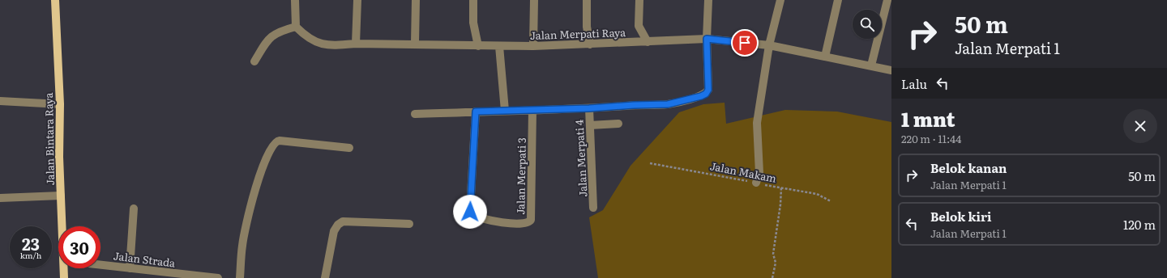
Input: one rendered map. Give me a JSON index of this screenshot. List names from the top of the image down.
{
  "streets": {
    "main road": ["Jalan Bintara Raya"],
    "street": [
      "Jalan Merpati Raya",
      "Jalan Merpati 4",
      "Jalan Merpati 3",
      "Jalan Strada"
    ],
    "path": ["Jalan Makam"]
  },
  "page": {
    "turn": ["50 m", "Jalan Merpati 1"],
    "then": "Lalu",
    "heading": ["1 mnt", "220 m · 11:44"],
    "list": [
      {
        "name": "Belok kanan",
        "note": "Jalan Merpati 1",
        "value": "50 m"
      },
      {
        "name": "Belok kiri",
        "note": "Jalan Merpati 1",
        "value": "120 m"
      }
    ],
    "speed": "23 km/h",
    "limit": "30"
  }
}
